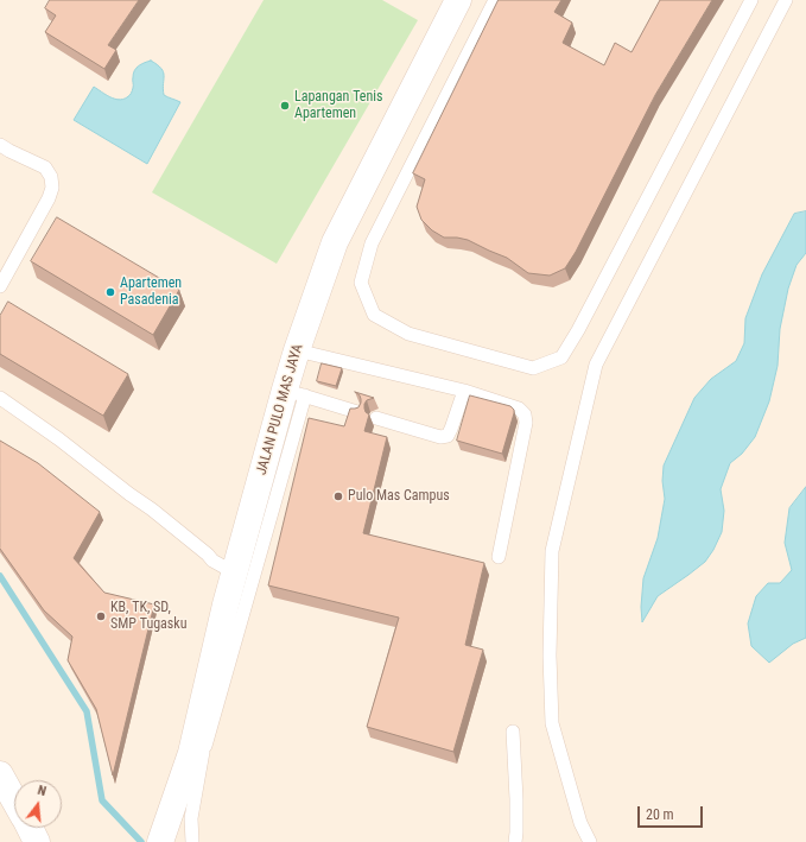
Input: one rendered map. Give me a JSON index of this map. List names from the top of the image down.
{
  "streets": {
    "street": ["JALAN PULO MAS JAYA"]
  },
  "places": [
    "Lapangan Tenis Apartemen",
    "Apartemen Pasadenia",
    "Pulo Mas Campus",
    "KB, TK, SD, SMP Tugasku"
  ],
  "scale_bar": "20 m",
  "north": "top"
}
